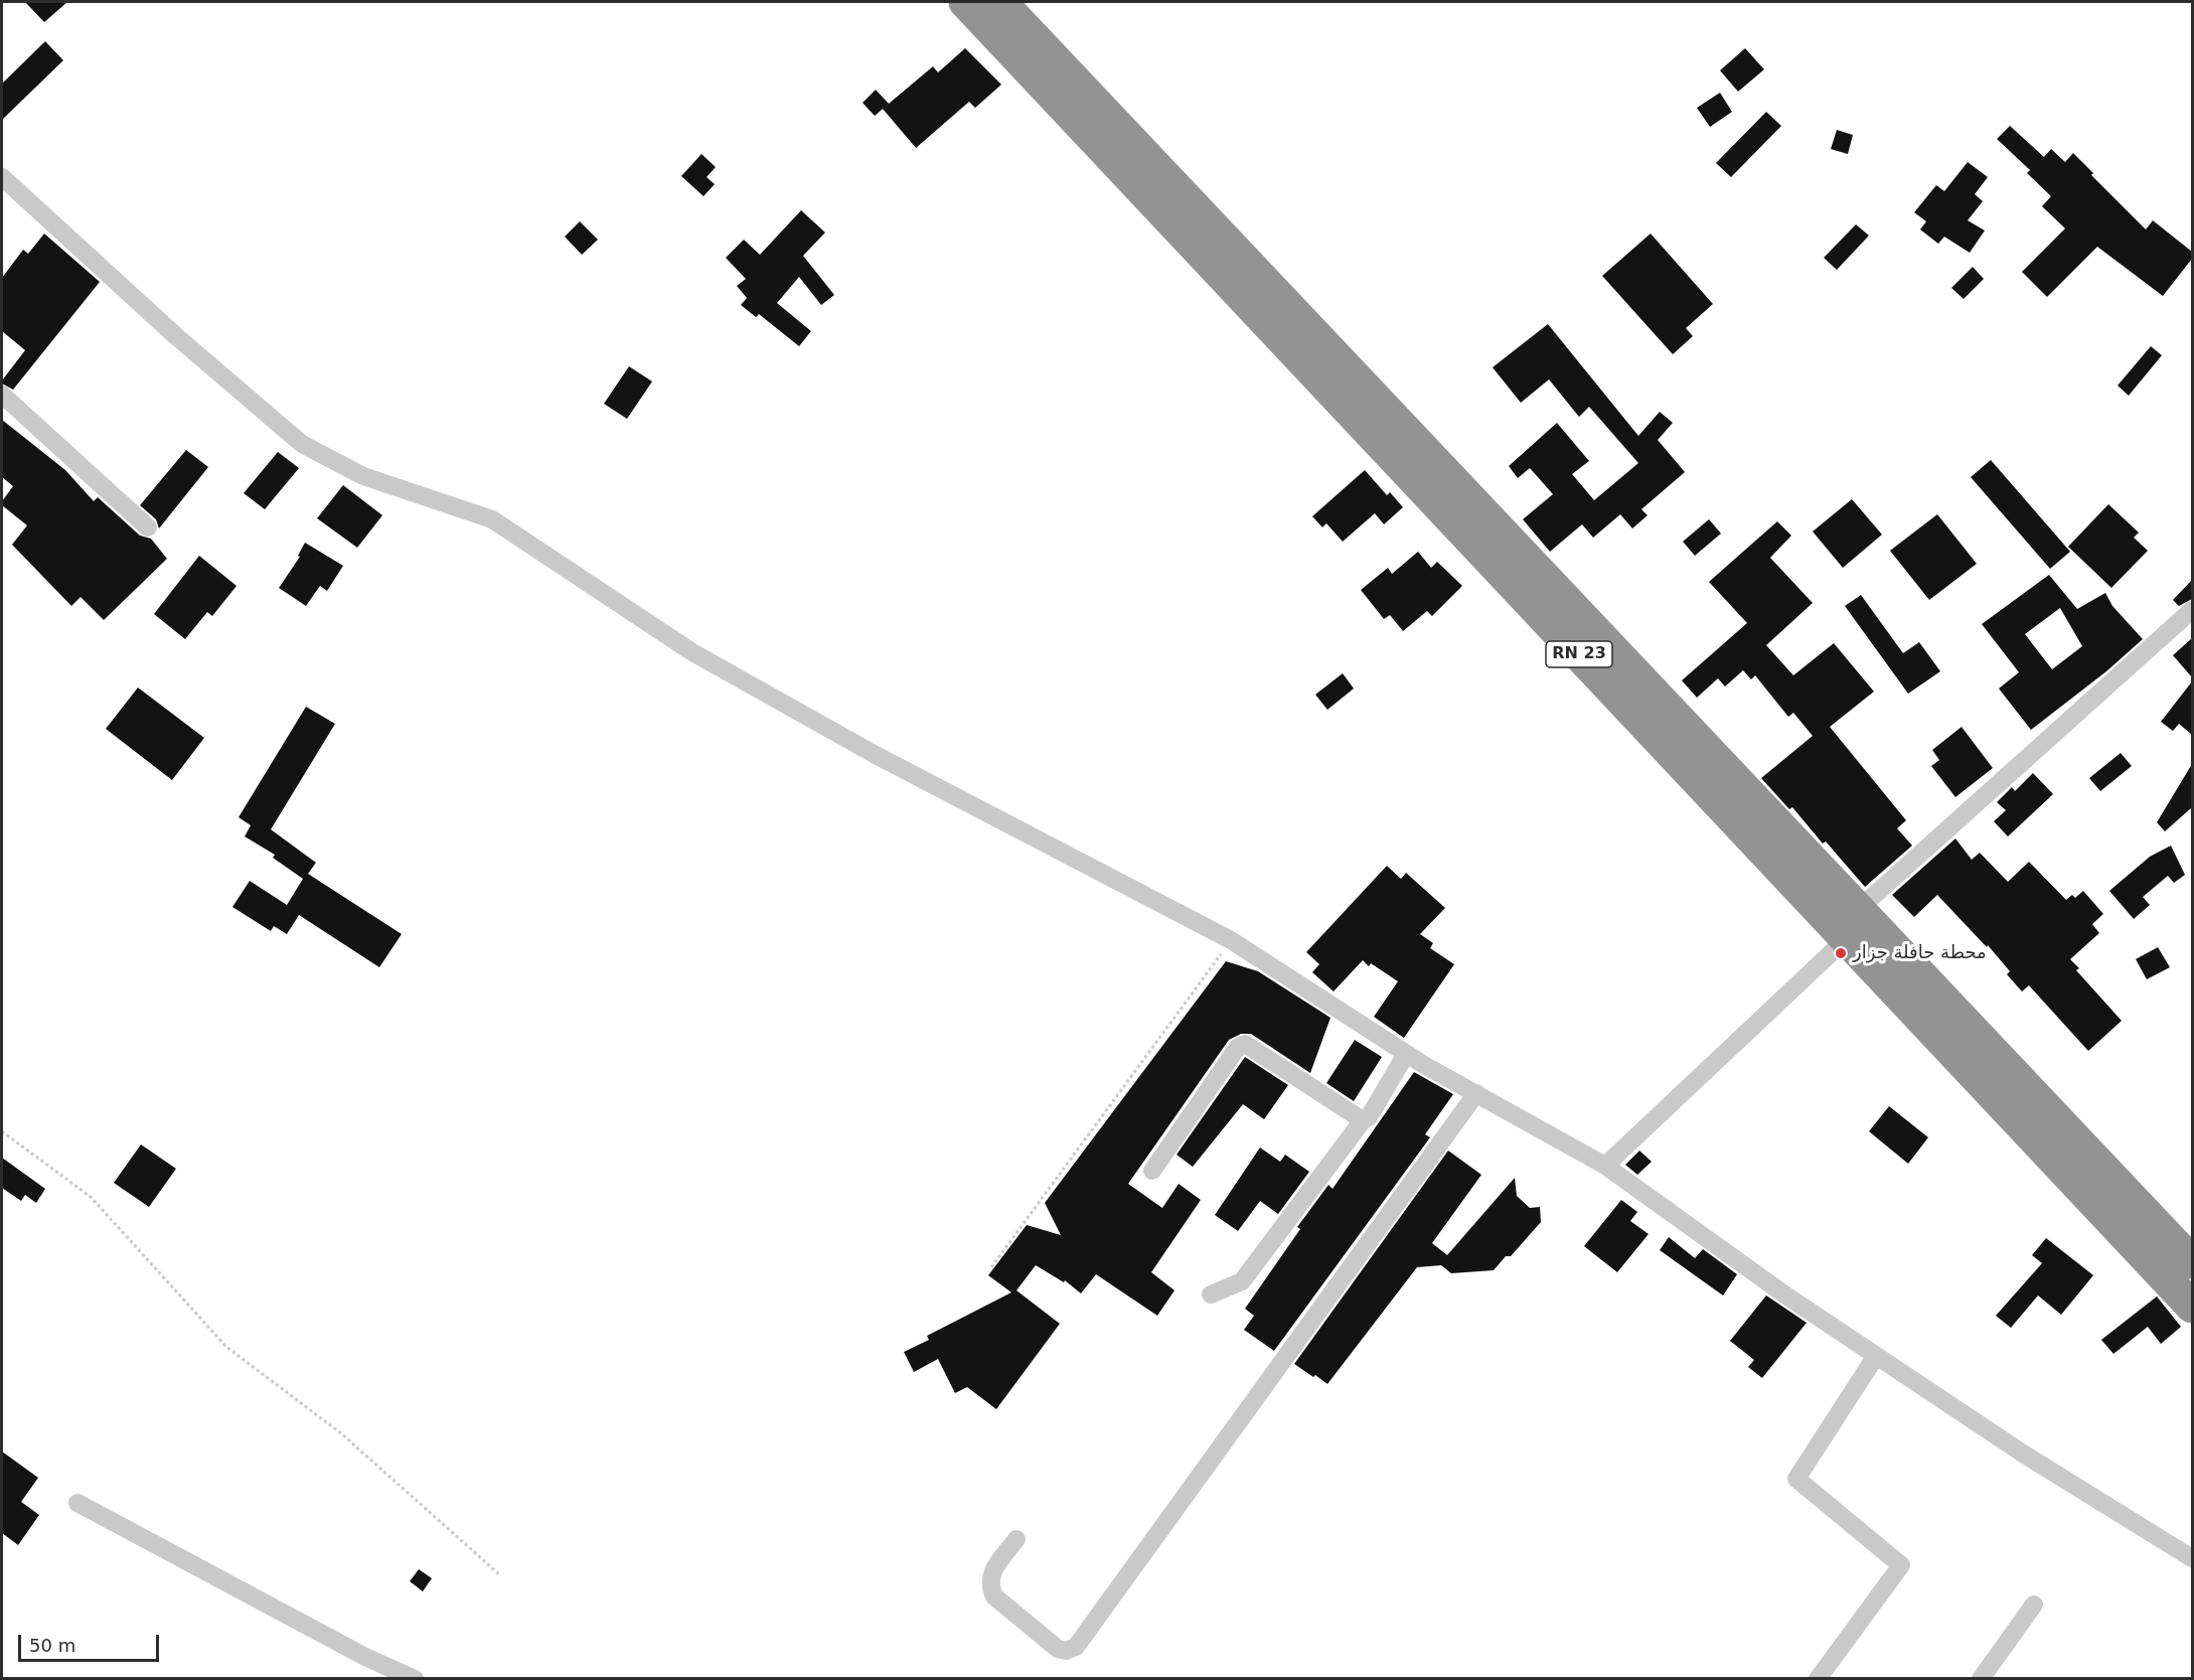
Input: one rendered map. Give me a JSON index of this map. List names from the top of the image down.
{
  "streets": {
    "highway": ["RN 23"]
  },
  "places": ["محطة حافلة جزار"],
  "scale_bar": "50 m"
}
